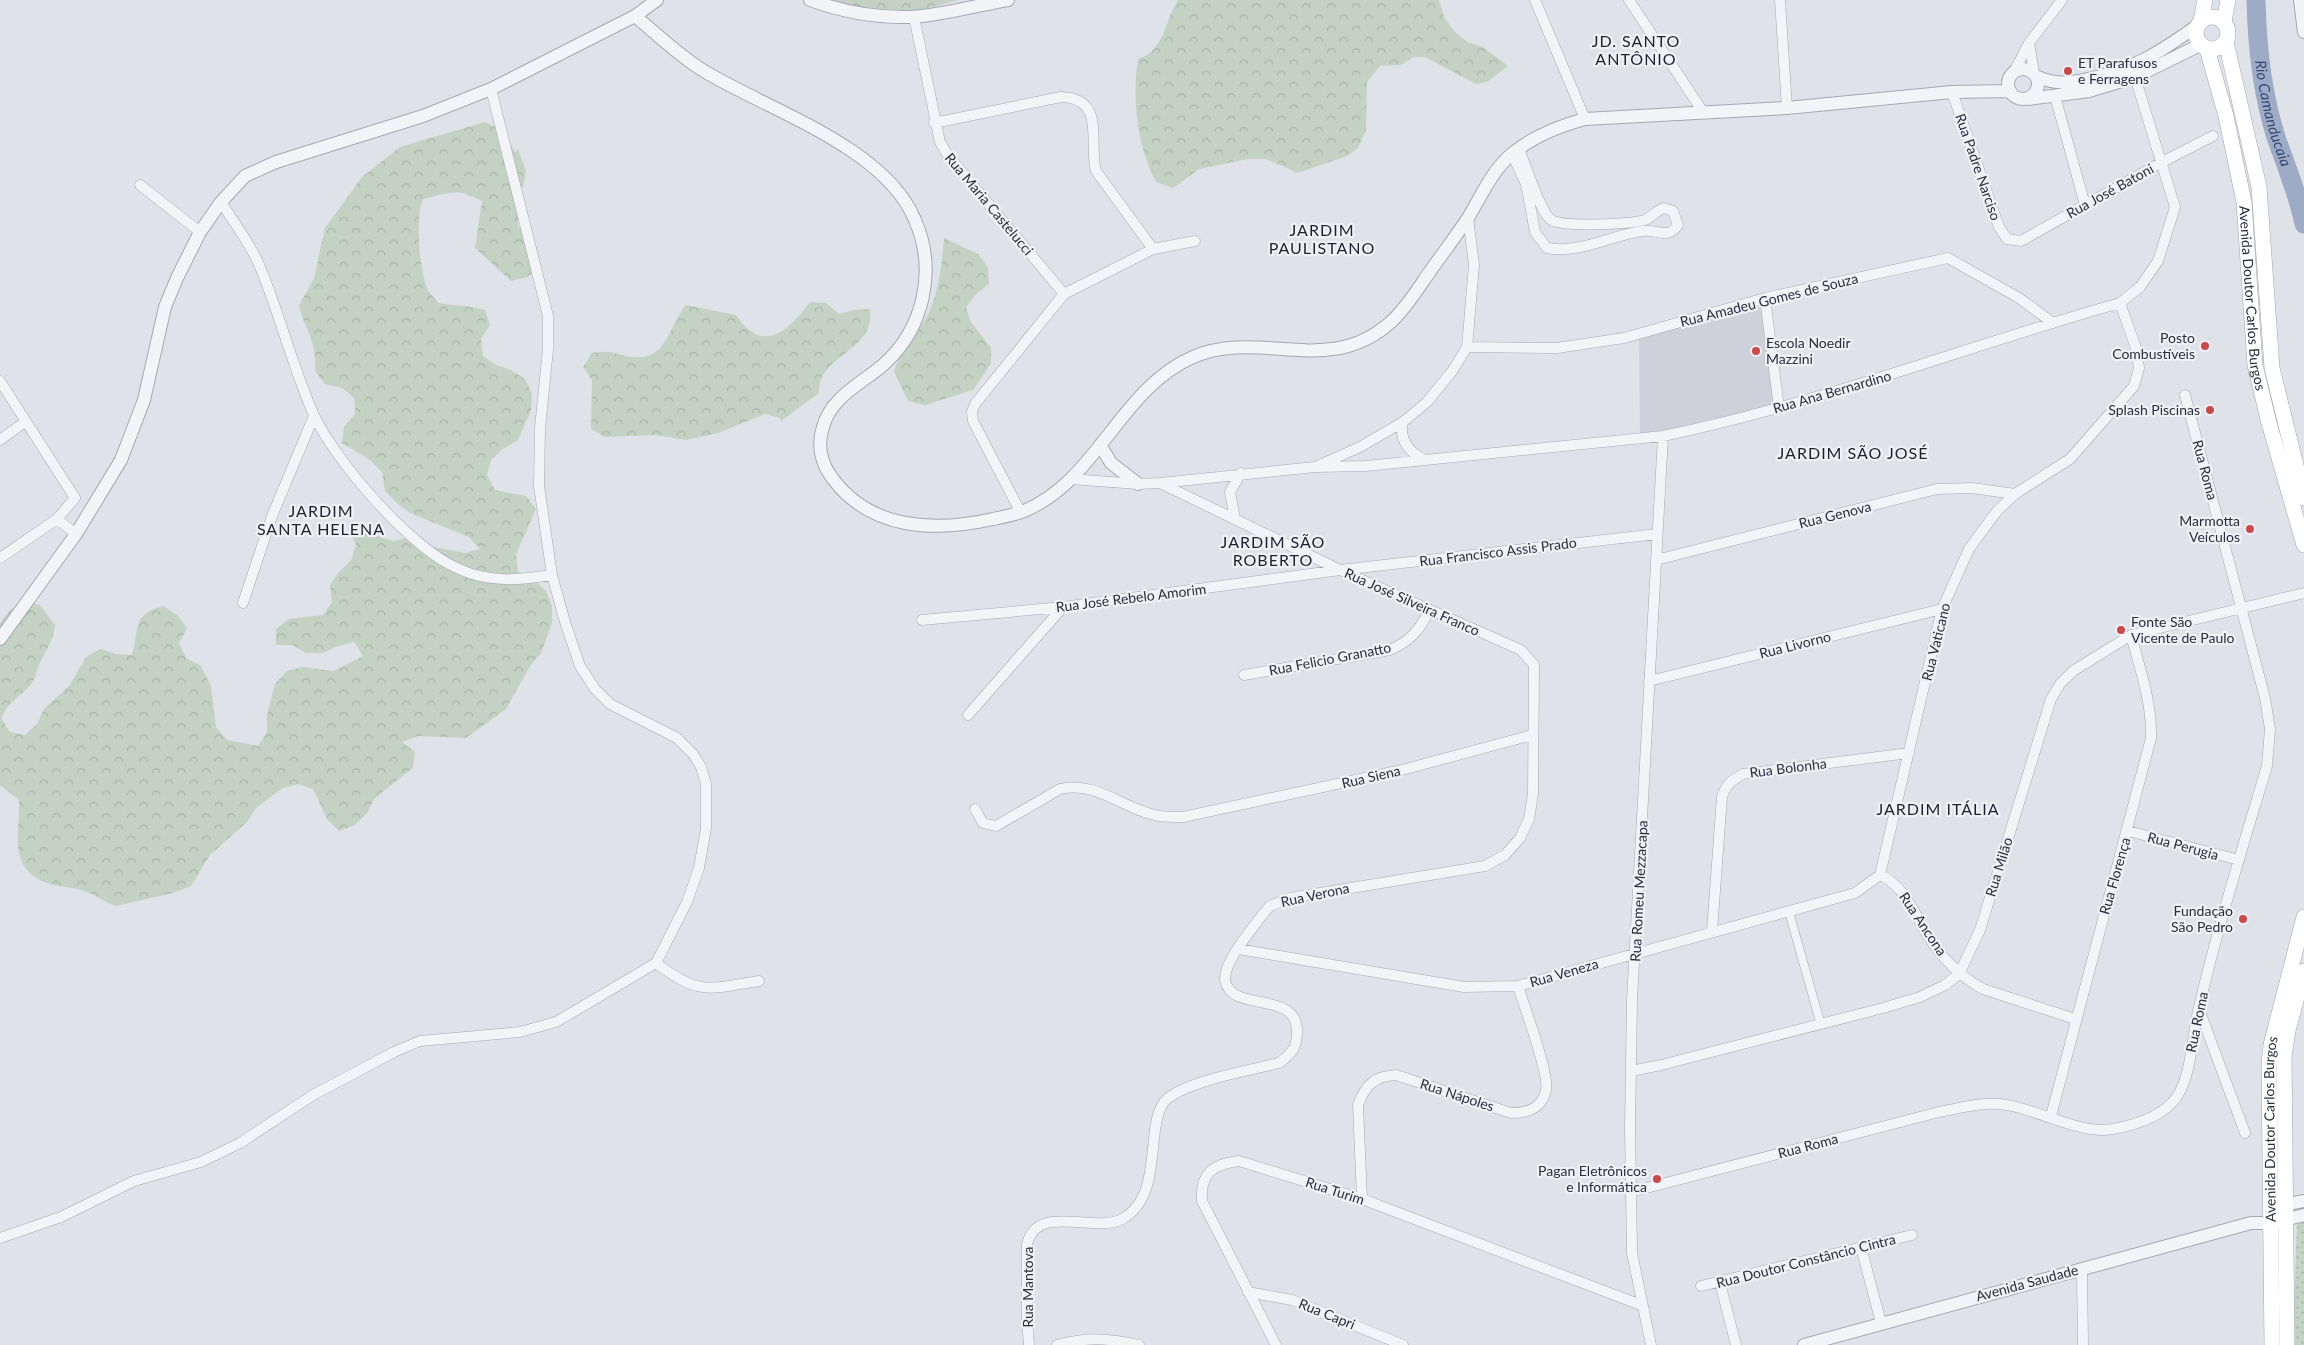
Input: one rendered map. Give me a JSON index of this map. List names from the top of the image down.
{
  "streets": {
    "main road": ["Avenida Doutor Carlos Burgos"],
    "street": [
      "Rua Padre Narciso",
      "Rua José Batoni",
      "Rua Maria Castelucci",
      "Rua Amadeu Gomes de Souza",
      "Rua Ana Bernardino",
      "Rua Roma",
      "Rua Genova",
      "Rua Francisco Assis Prado",
      "Rua José Rebelo Amorim",
      "Rua José Silveira Franco",
      "Rua Vaticano",
      "Rua Livorno",
      "Rua Felicio Granatto",
      "Rua Bolonha",
      "Rua Siena",
      "Rua Perugia",
      "Rua Milão",
      "Rua Florença",
      "Rua Romeu Mezzacapa",
      "Rua Verona",
      "Rua Ancona",
      "Rua Veneza",
      "Rua Nápoles",
      "Rua Turim",
      "Rua Doutor Constâncio Cintra",
      "Avenida Saudade",
      "Rua Mantova",
      "Rua Capri"
    ]
  },
  "crossings": [
    ["Rua Padre Narciso", "Rua José Batoni"],
    ["Rua José Batoni", "Rua Ana Bernardino"],
    ["Avenida Doutor Carlos Burgos", "Avenida Saudade"],
    ["Rua Amadeu Gomes de Souza", "Rua Ana Bernardino"],
    ["Rua Ana Bernardino", "Rua José Silveira Franco"],
    ["Rua Ana Bernardino", "Rua Vaticano"],
    ["Rua Ana Bernardino", "Rua Romeu Mezzacapa"],
    ["Rua Roma", "Rua Perugia"],
    ["Rua Roma", "Rua Milão"],
    ["Rua Roma", "Rua Florença"],
    ["Rua Roma", "Rua Romeu Mezzacapa"],
    ["Rua Genova", "Rua Vaticano"],
    ["Rua Genova", "Rua Romeu Mezzacapa"],
    ["Rua Francisco Assis Prado", "Rua José Rebelo Amorim"],
    ["Rua Francisco Assis Prado", "Rua José Silveira Franco"],
    ["Rua Francisco Assis Prado", "Rua Romeu Mezzacapa"],
    ["Rua José Rebelo Amorim", "Rua José Silveira Franco"],
    ["Rua José Silveira Franco", "Rua Felicio Granatto"],
    ["Rua José Silveira Franco", "Rua Verona"],
    ["Rua Vaticano", "Rua Livorno"],
    ["Rua Vaticano", "Rua Bolonha"],
    ["Rua Vaticano", "Rua Ancona"],
    ["Rua Vaticano", "Rua Veneza"],
    ["Rua Livorno", "Rua Romeu Mezzacapa"],
    ["Rua Bolonha", "Rua Veneza"],
    ["Rua Siena", "Rua Verona"],
    ["Rua Perugia", "Rua Florença"],
    ["Rua Milão", "Rua Florença"],
    ["Rua Milão", "Rua Romeu Mezzacapa"],
    ["Rua Milão", "Rua Ancona"],
    ["Rua Florença", "Rua Ancona"],
    ["Rua Romeu Mezzacapa", "Rua Veneza"],
    ["Rua Romeu Mezzacapa", "Rua Turim"],
    ["Rua Verona", "Rua Veneza"],
    ["Rua Verona", "Rua Mantova"],
    ["Rua Ancona", "Rua Veneza"],
    ["Rua Veneza", "Rua Nápoles"],
    ["Rua Nápoles", "Rua Turim"],
    ["Rua Turim", "Rua Capri"]
  ],
  "districts": [
    "JD. SANTO ANTÔNIO",
    "JARDIM PAULISTANO",
    "JARDIM SÃO JOSÉ",
    "JARDIM SANTA HELENA",
    "JARDIM SÃO ROBERTO",
    "JARDIM ITÁLIA"
  ],
  "water": ["Rio Camanducaia"],
  "places": [
    "ET Parafusos e Ferragens",
    "Posto Combustíveis",
    "Escola Noedir Mazzini",
    "Splash Piscinas",
    "Marmotta Veículos",
    "Fonte São Vicente de Paulo",
    "Fundação São Pedro",
    "Pagan Eletrônicos e Informática"
  ]
}
